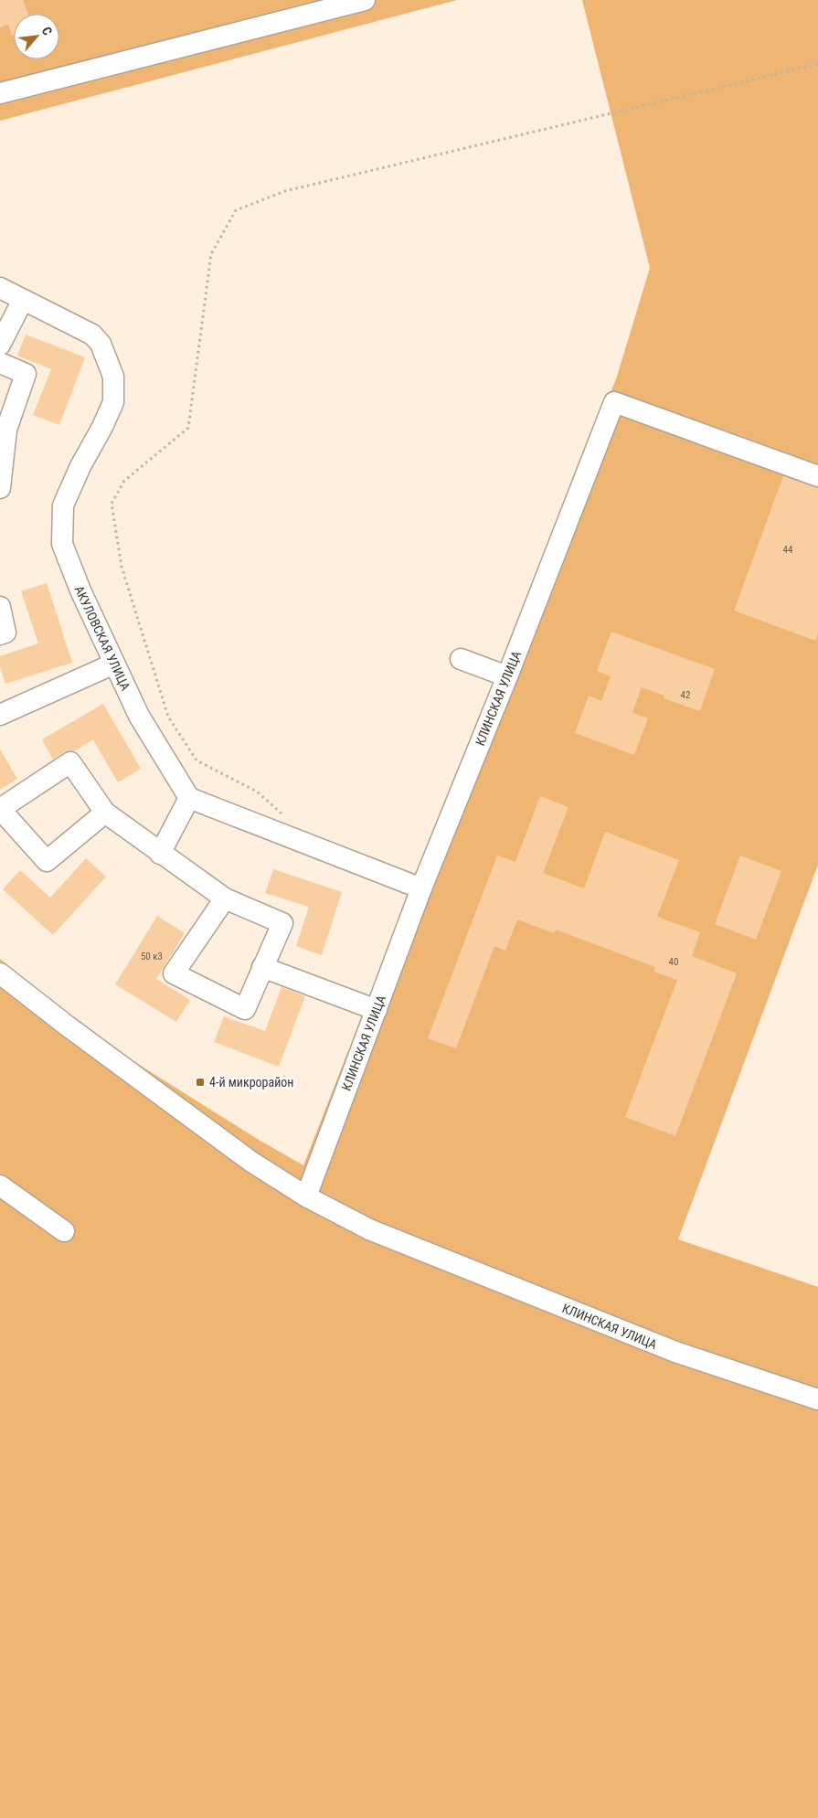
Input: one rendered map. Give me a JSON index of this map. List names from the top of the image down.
{
  "streets": {
    "street": ["АКУЛОВСКАЯ УЛИЦА", "КЛИНСКАЯ УЛИЦА"]
  },
  "places": {
    "transit": ["4-й микрорайон"]
  },
  "house_numbers": [
    "44",
    "42",
    "50 к3",
    "40"
  ],
  "north": "top right"
}
